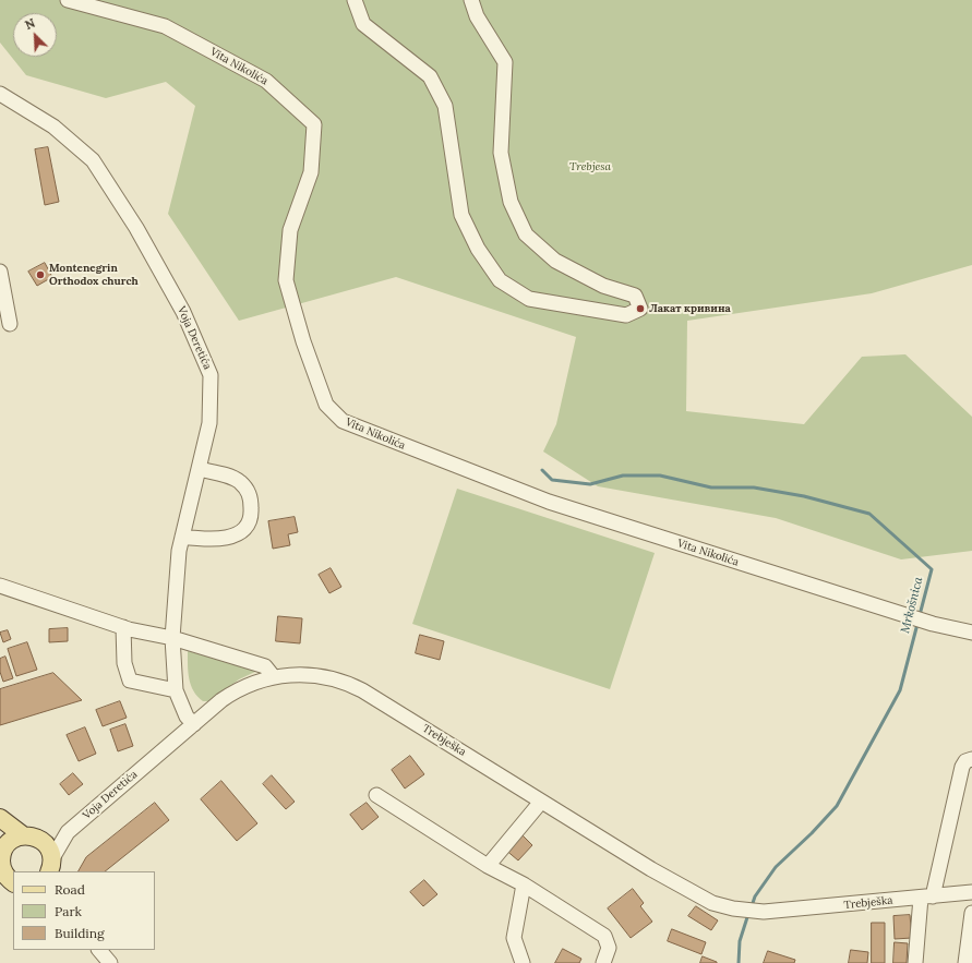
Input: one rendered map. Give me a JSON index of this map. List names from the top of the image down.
{
  "streets": {
    "street": ["Vita Nikolića", "Voja Deretića", "Trebješka"]
  },
  "crossings": [
    ["Voja Deretića", "Trebješka"]
  ],
  "water": ["Mrkošnica"],
  "parks": ["Trebjesa"],
  "places": ["Montenegrin Orthodox church", "Лакат кривина"],
  "legend": ["Road", "Park", "Building"],
  "north": "top left"
}
